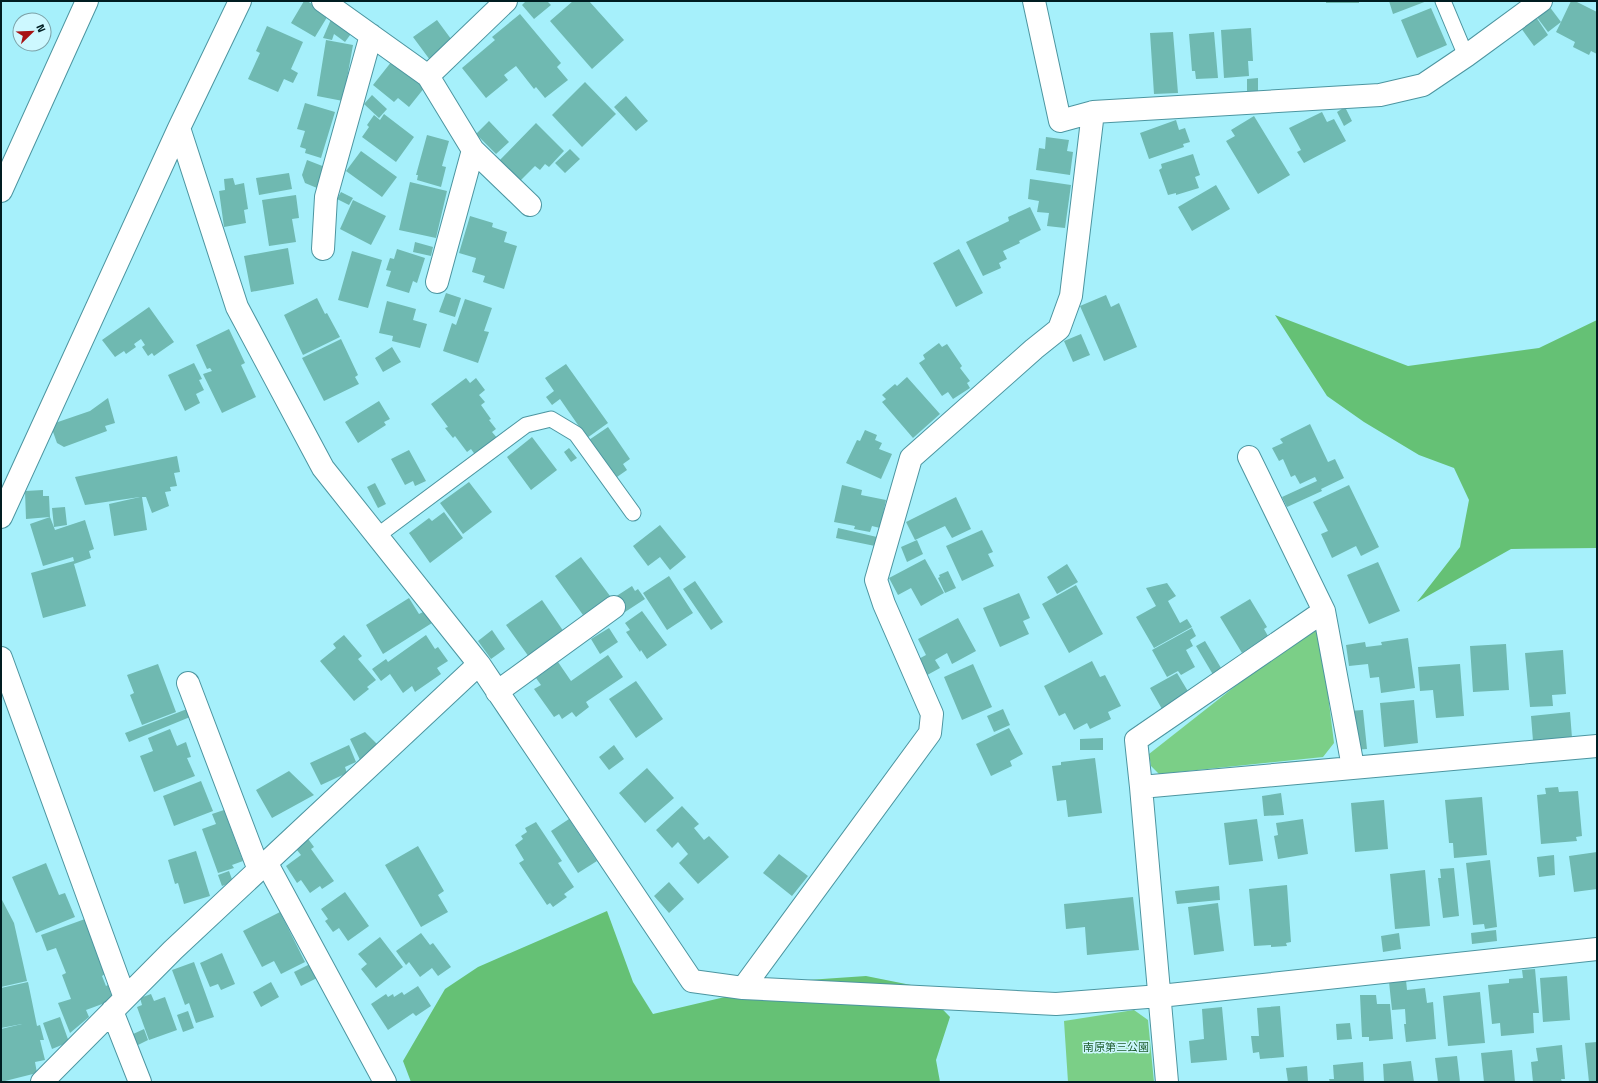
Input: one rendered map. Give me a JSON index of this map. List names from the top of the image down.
{
  "parks": ["南原第三公園"],
  "north": "top right"
}
